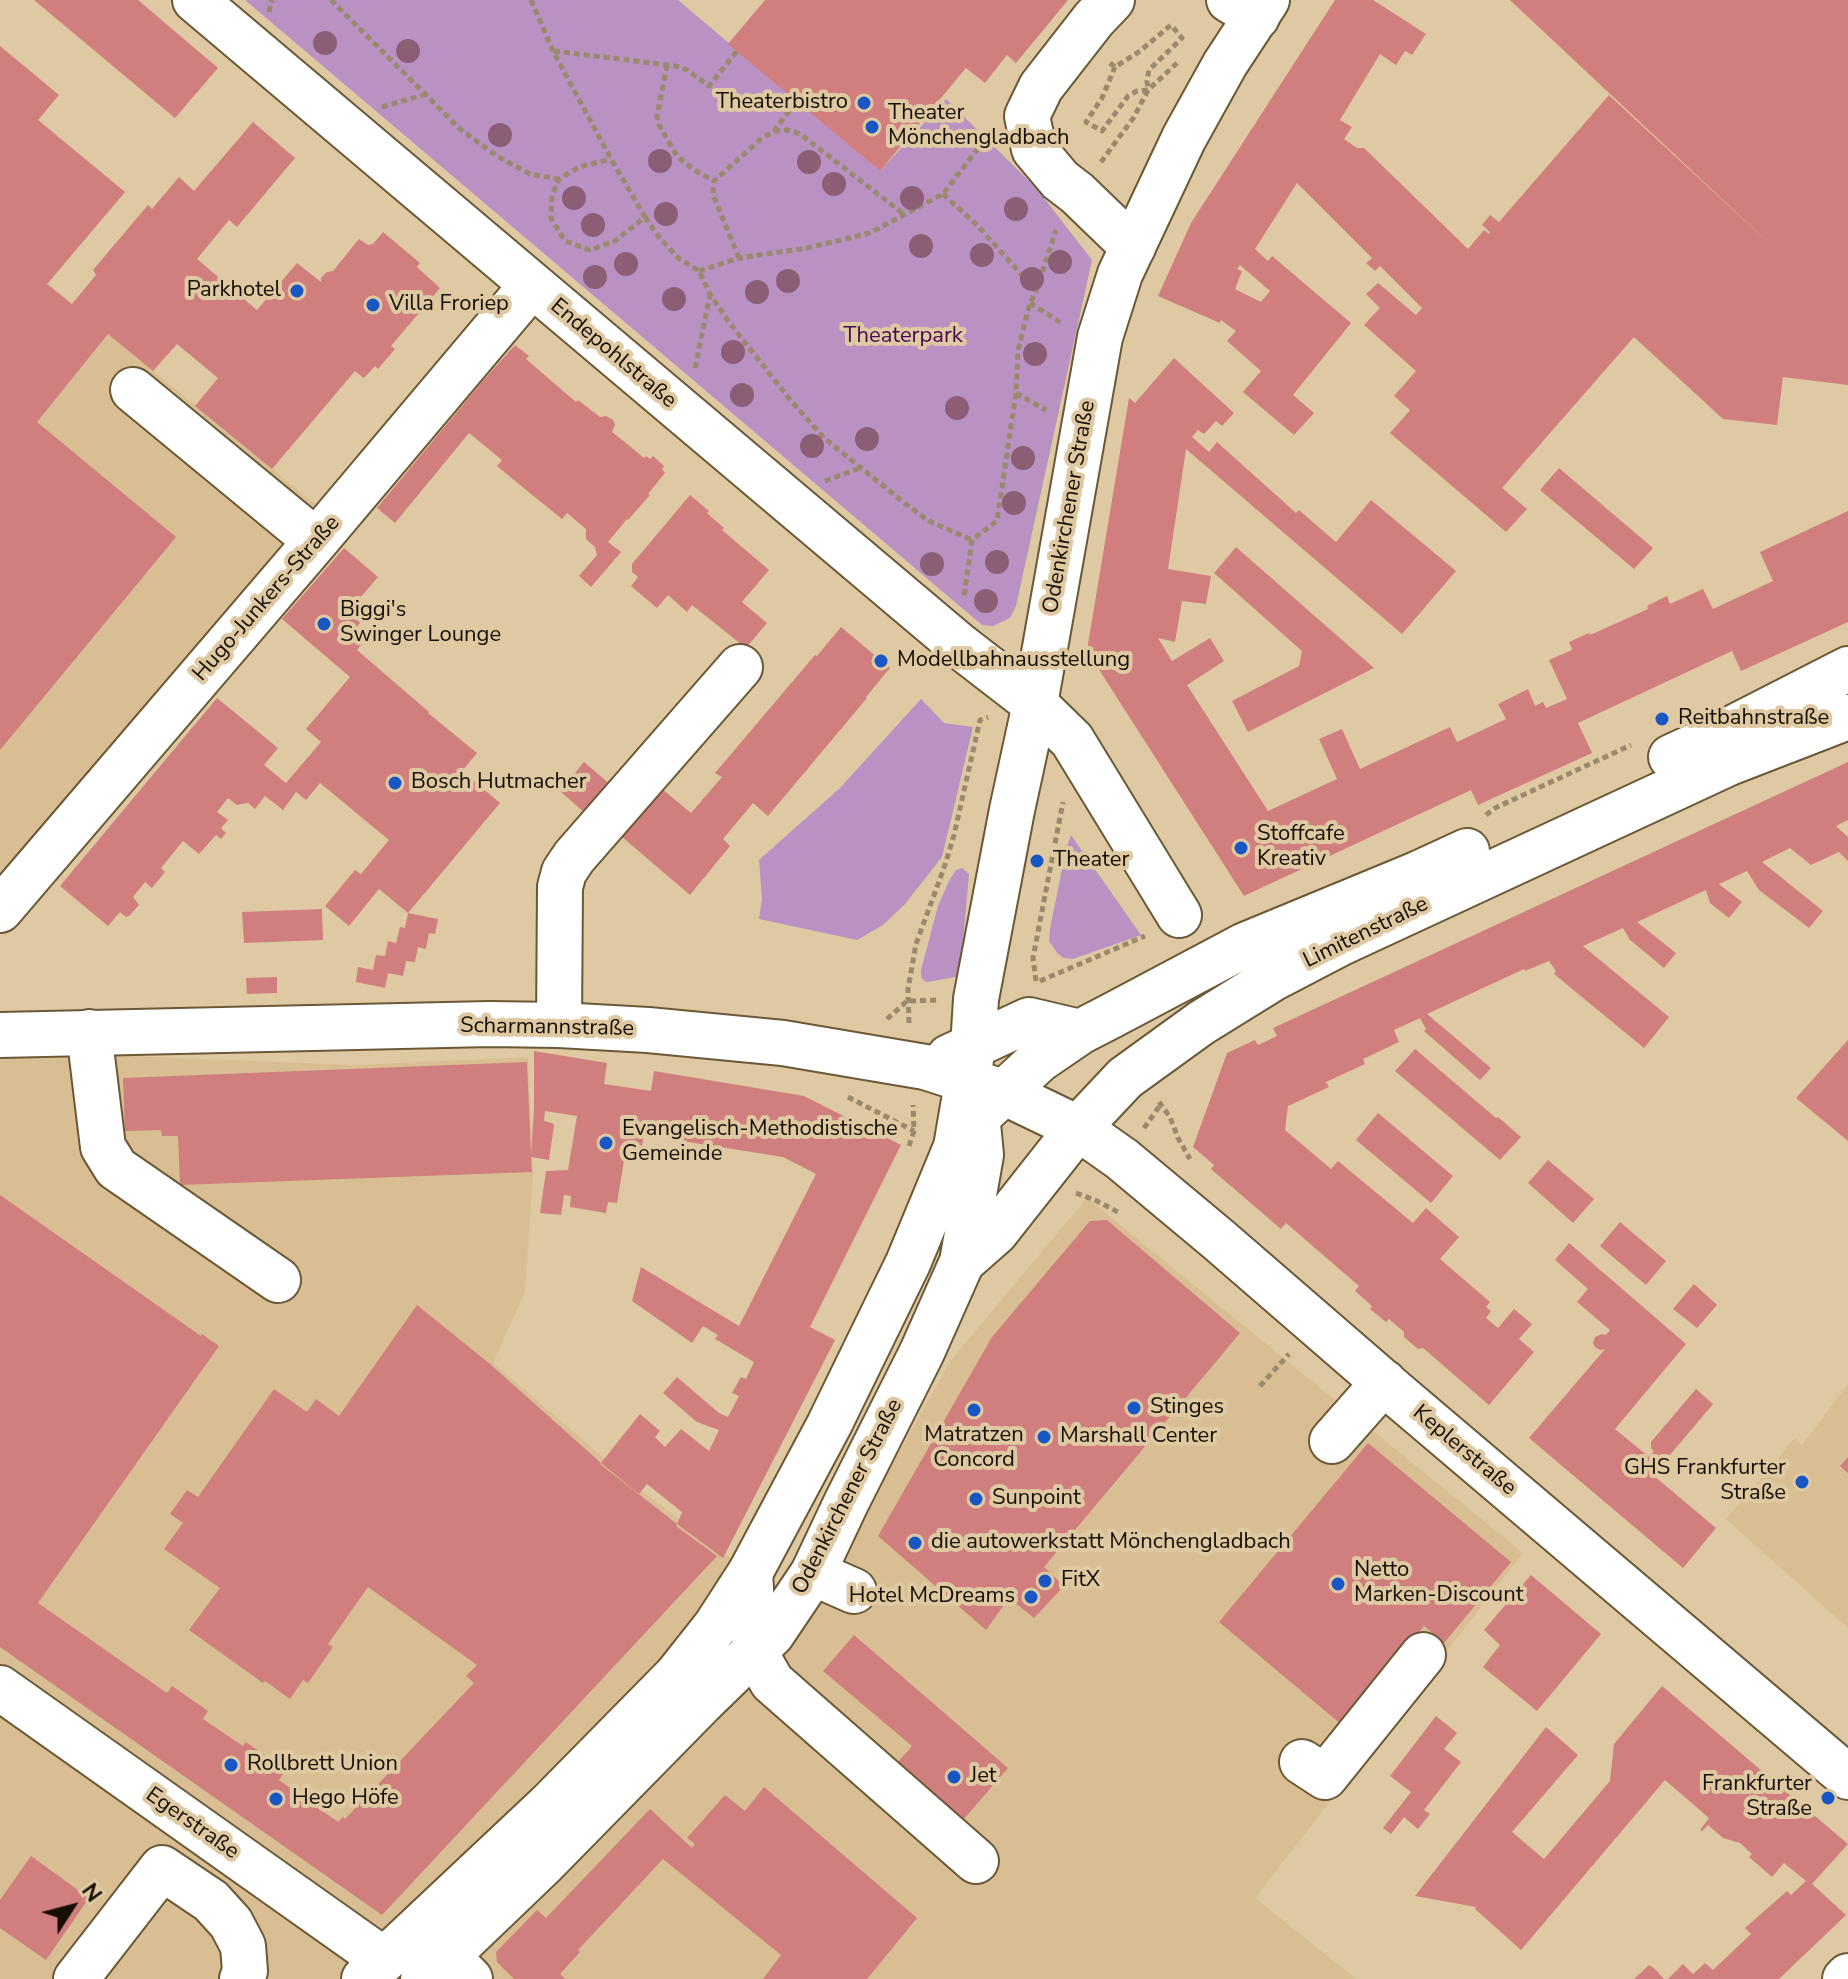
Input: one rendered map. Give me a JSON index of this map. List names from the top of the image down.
{
  "streets": {
    "main road": [
      "Endepohlstraße",
      "Odenkirchener Straße",
      "Hugo-Junkers-Straße",
      "Limitenstraße",
      "Scharmannstraße",
      "Keplerstraße",
      "Egerstraße"
    ]
  },
  "crossings": [
    ["Endepohlstraße", "Odenkirchener Straße"],
    ["Endepohlstraße", "Hugo-Junkers-Straße"],
    ["Odenkirchener Straße", "Limitenstraße"],
    ["Odenkirchener Straße", "Scharmannstraße"],
    ["Odenkirchener Straße", "Egerstraße"],
    ["Limitenstraße", "Scharmannstraße"],
    ["Limitenstraße", "Keplerstraße"],
    ["Scharmannstraße", "Keplerstraße"]
  ],
  "parks": ["Theaterpark"],
  "places": [
    "Theaterbistro",
    "Theater Mönchengladbach",
    "Parkhotel",
    "Villa Froriep",
    "Biggi's Swinger Lounge",
    "Modellbahnausstellung",
    "Reitbahnstraße",
    "Bosch Hutmacher",
    "Stoffcafe Kreativ",
    "Theater",
    "Evangelisch-Methodistische Gemeinde",
    "Stinges",
    "Matratzen Concord",
    "Marshall Center",
    "GHS Frankfurter Straße",
    "Sunpoint",
    "die autowerkstatt Mönchengladbach",
    "FitX",
    "Netto Marken-Discount",
    "Hotel McDreams",
    "Rollbrett Union",
    "Jet",
    "Frankfurter Straße",
    "Hego Höfe"
  ],
  "north": "top right"
}
